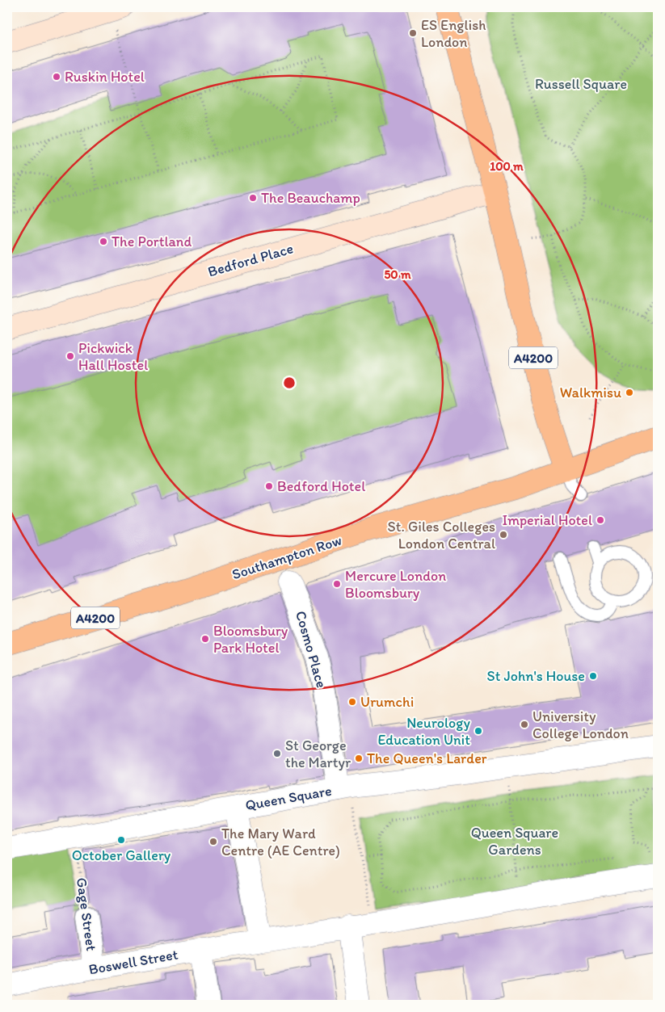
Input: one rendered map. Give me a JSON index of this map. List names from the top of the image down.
{
  "streets": {
    "main road": ["A4200", "Southampton Row"],
    "street": [
      "Bedford Place",
      "Cosmo Place",
      "Queen Square",
      "Gage Street",
      "Boswell Street"
    ]
  },
  "crossings": [
    ["Bedford Place", "A4200"],
    ["A4200", "Southampton Row"],
    ["Cosmo Place", "Queen Square"],
    ["Queen Square", "Boswell Street"],
    ["Gage Street", "Boswell Street"]
  ],
  "parks": ["Russell Square", "Queen Square Gardens"],
  "places": [
    "ES English London",
    "Ruskin Hotel",
    "The Beauchamp",
    "The Portland",
    "Pickwick Hall Hostel",
    "Walkmisu",
    "Bedford Hotel",
    "Imperial Hotel",
    "St. Giles Colleges London Central",
    "Mercure London Bloomsbury",
    "Bloomsbury Park Hotel",
    "St John's House",
    "Urumchi",
    "University College London",
    "Neurology Education Unit",
    "St George the Martyr",
    "The Queen's Larder",
    "October Gallery",
    "The Mary Ward Centre (AE Centre)"
  ],
  "rings": ["100 m", "50 m"]
}
